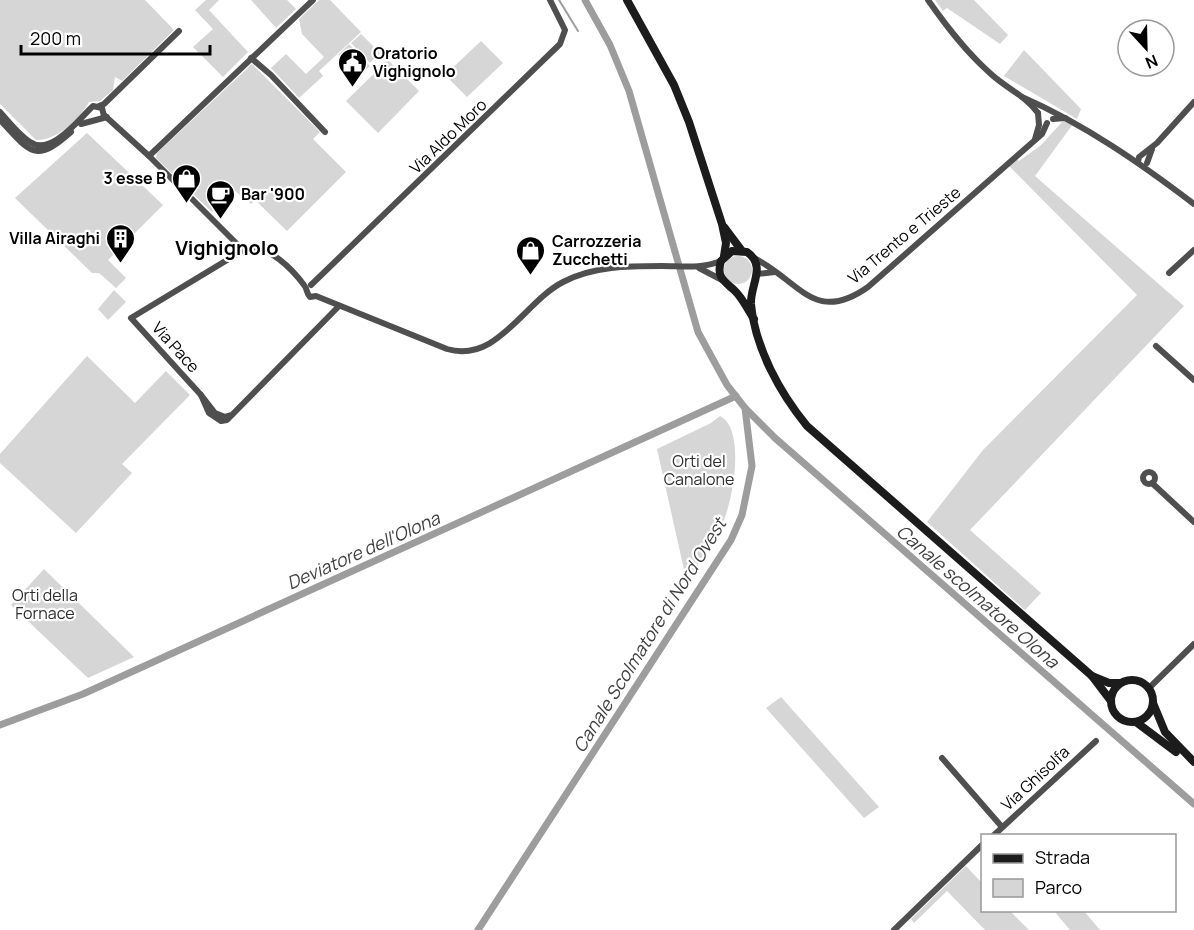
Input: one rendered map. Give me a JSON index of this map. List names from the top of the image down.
{
  "streets": {
    "street": [
      "Via Aldo Moro",
      "Via Trento e Trieste",
      "Via Pace",
      "Via Ghisolfa"
    ]
  },
  "districts": ["Vighignolo"],
  "water": ["Deviatore dell'Olona", "Canale scolmatore Olona", "Canale Scolmatore di Nord Ovest"],
  "parks": ["Orti del Canalone", "Orti della Fornace"],
  "places": {
    "public building": ["Oratorio Vighignolo"],
    "shop": ["3 esse B", "Carrozzeria Zucchetti"],
    "cafe": ["Bar '900"],
    "building": ["Villa Airaghi"]
  },
  "legend": ["Strada", "Parco"],
  "scale_bar": "200 m",
  "north": "bottom"
}
